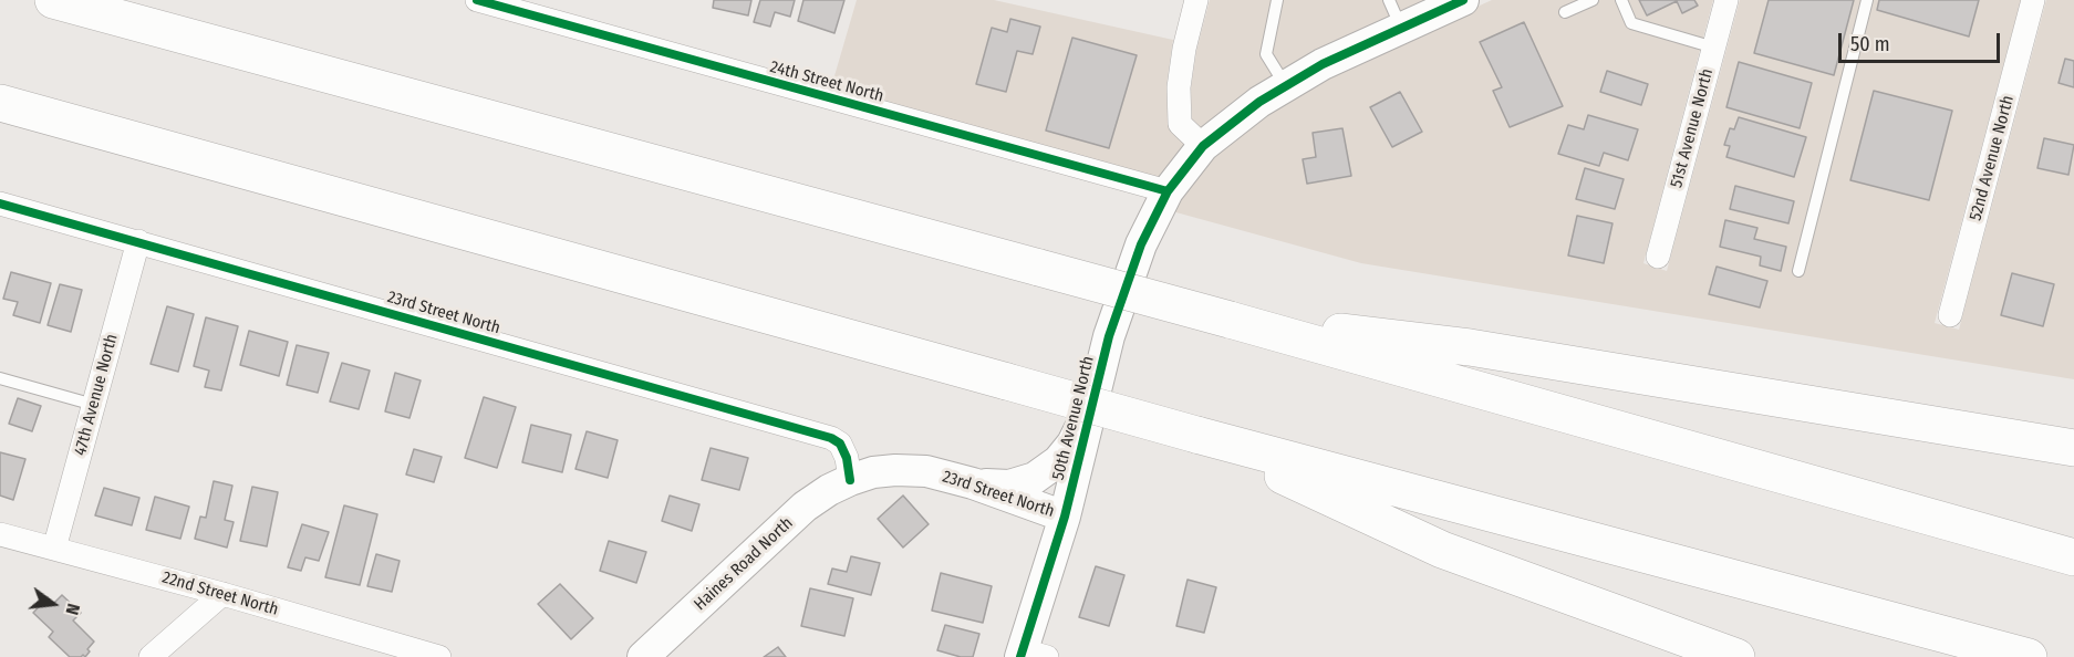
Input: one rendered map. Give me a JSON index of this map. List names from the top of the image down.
{
  "streets": {
    "street": [
      "24th Street North",
      "51st Avenue North",
      "52nd Avenue North",
      "23rd Street North",
      "47th Avenue North",
      "50th Avenue North",
      "Haines Road North",
      "22nd Street North"
    ]
  },
  "crossings": [
    ["24th Street North", "50th Avenue North"],
    ["23rd Street North", "47th Avenue North"],
    ["23rd Street North", "50th Avenue North"],
    ["23rd Street North", "Haines Road North"],
    ["47th Avenue North", "22nd Street North"]
  ],
  "scale_bar": "50 m",
  "north": "right"
}
